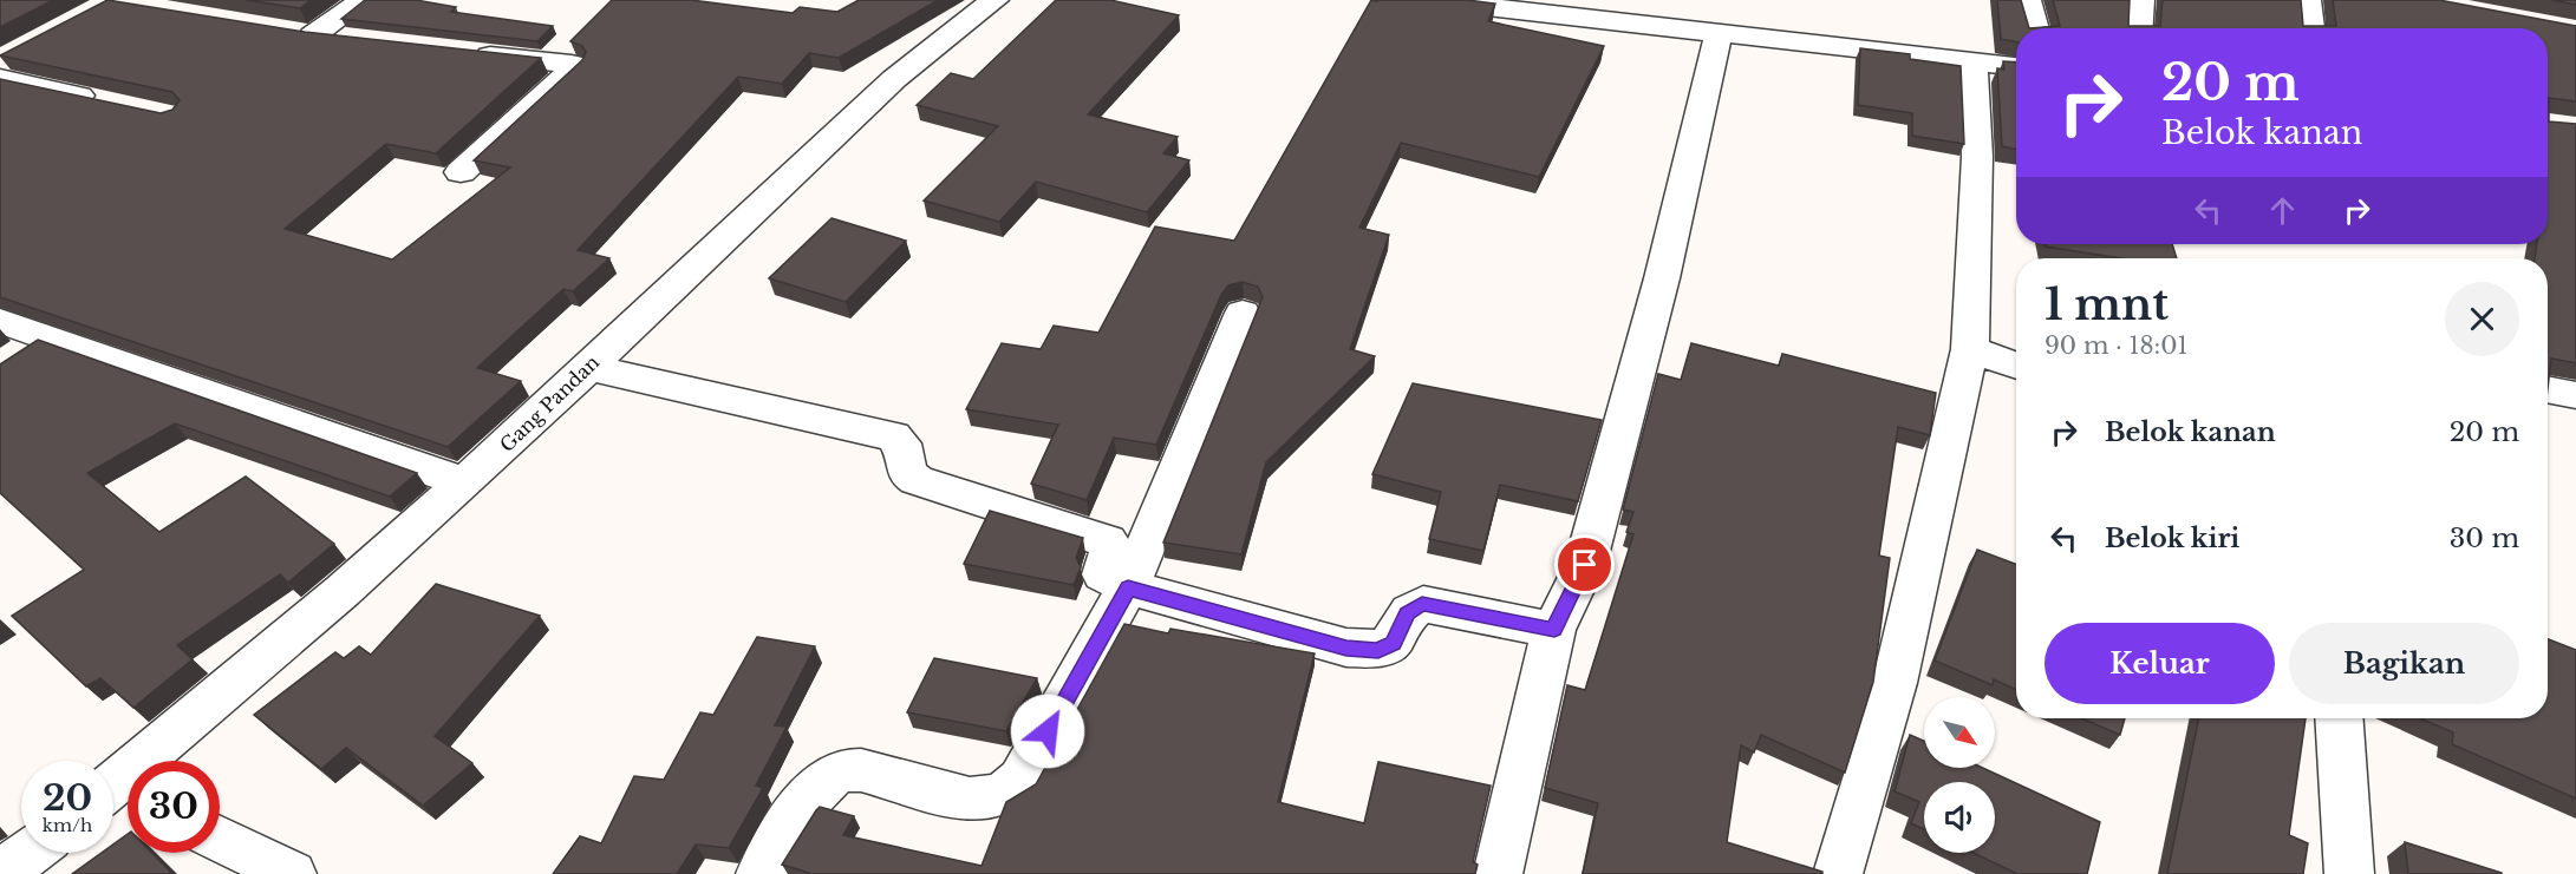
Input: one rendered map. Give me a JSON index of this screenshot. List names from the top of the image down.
{
  "streets": {
    "street": ["Gang Pandan"]
  },
  "north": "bottom right",
  "page": {
    "turn": ["20 m", "Belok kanan"],
    "heading": ["1 mnt", "90 m · 18:01"],
    "list": [
      {
        "name": "Belok kanan",
        "value": "20 m"
      },
      {
        "name": "Belok kiri",
        "value": "30 m"
      }
    ],
    "buttons": ["Keluar", "Bagikan"],
    "speed": "20 km/h",
    "limit": "30"
  }
}
